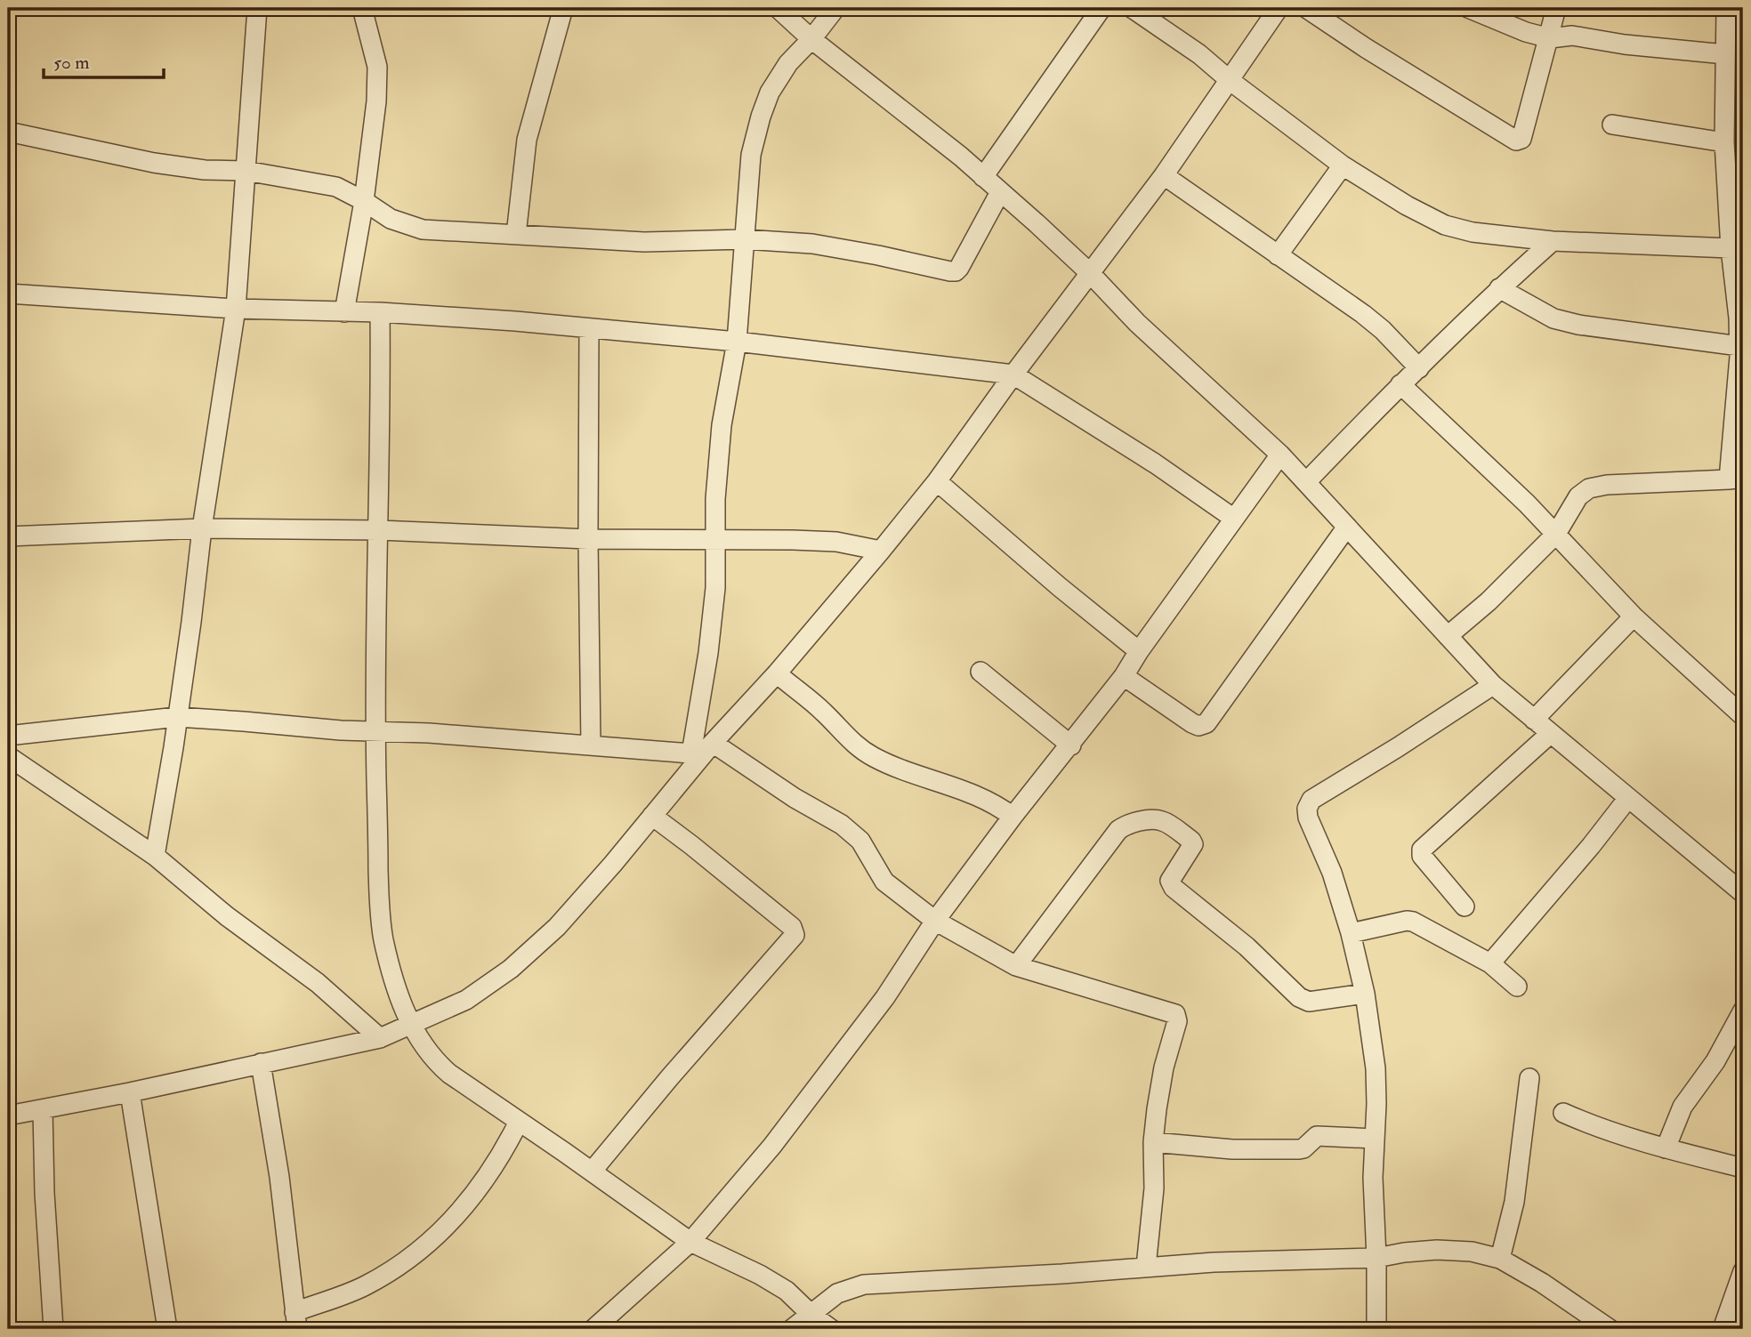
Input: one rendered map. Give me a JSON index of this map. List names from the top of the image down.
{
  "scale_bar": "50 m"
}
